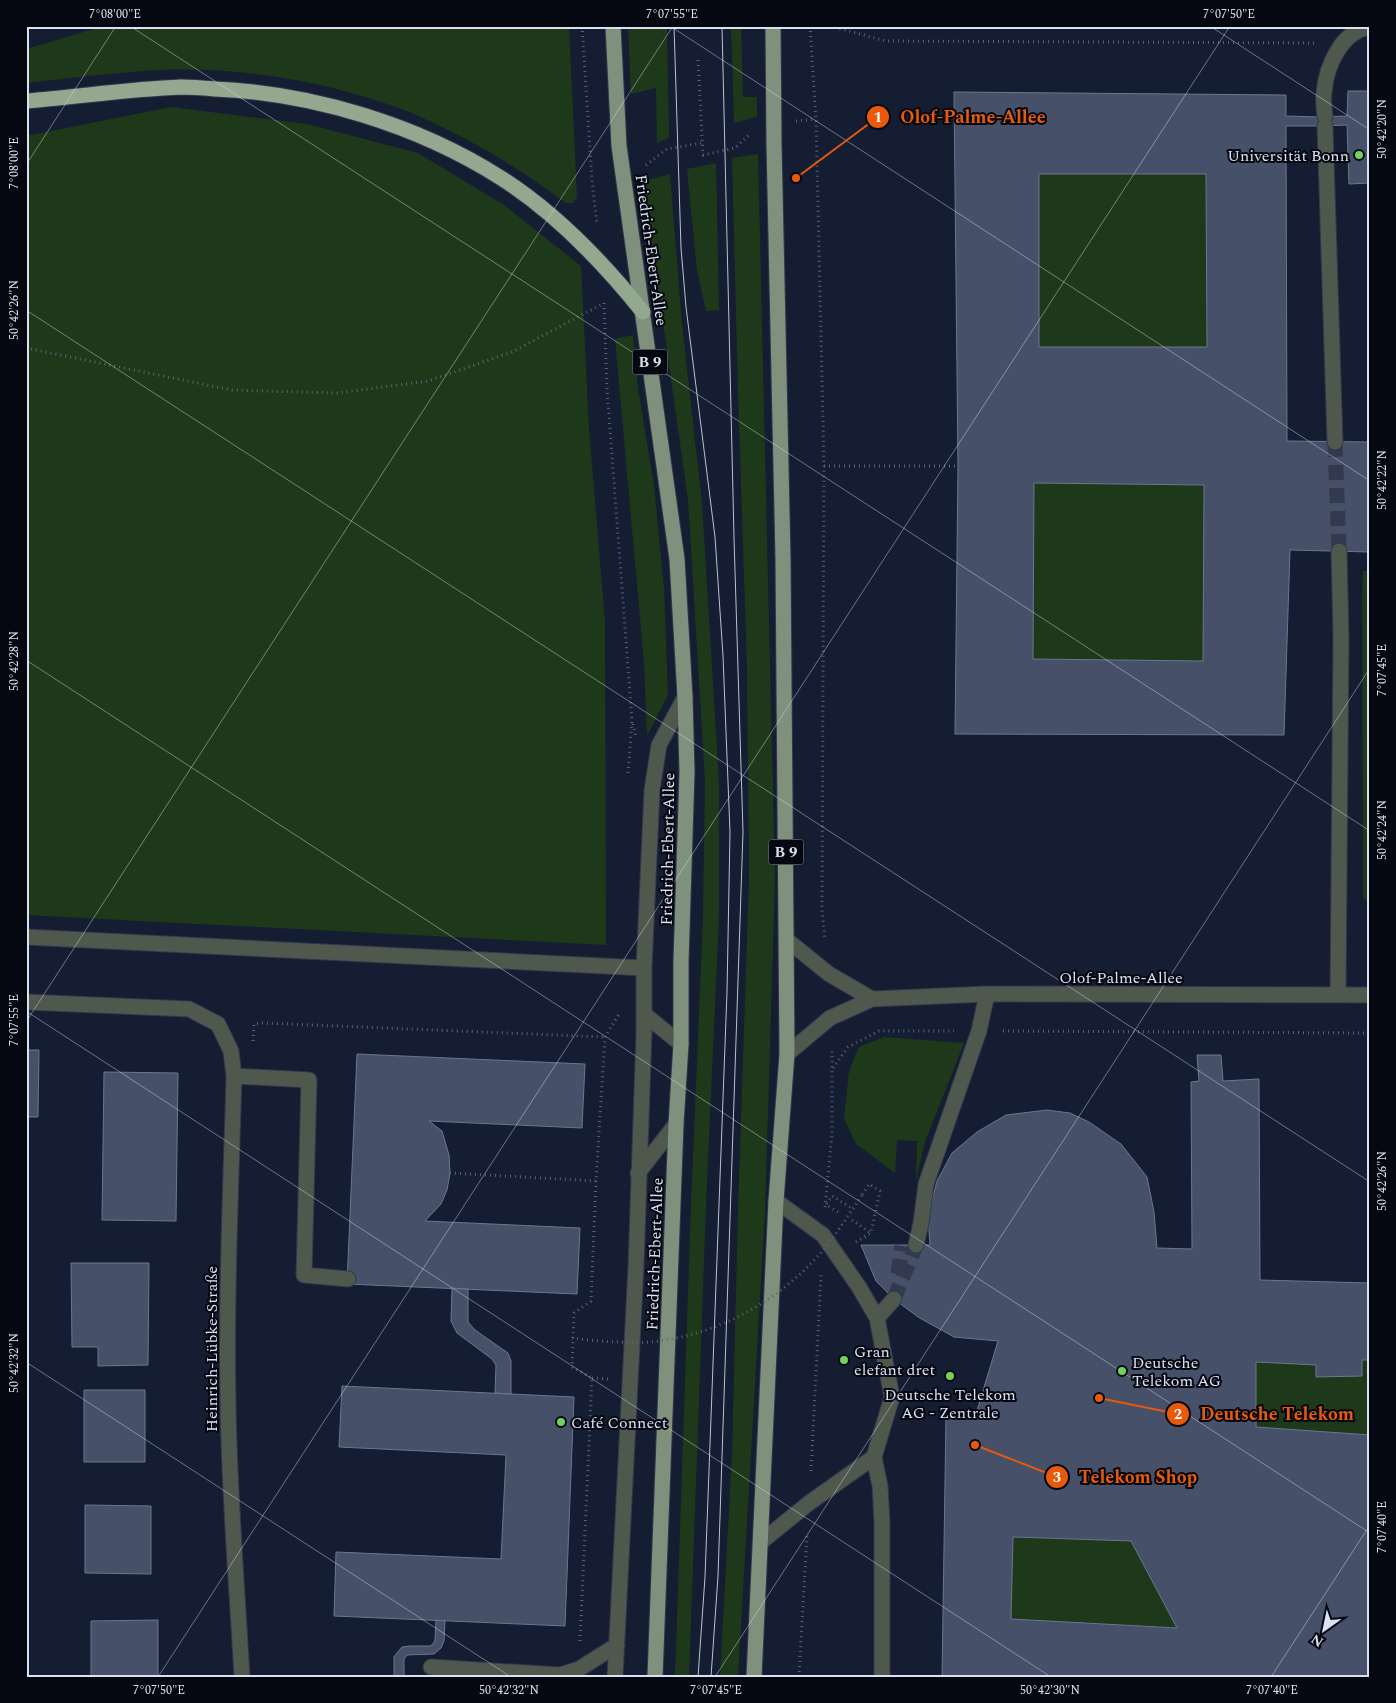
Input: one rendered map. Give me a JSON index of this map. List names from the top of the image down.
{
  "streets": {
    "main road": ["Friedrich-Ebert-Allee", "B 9"],
    "street": ["Olof-Palme-Allee", "Heinrich-Lübke-Straße"]
  },
  "crossings": [
    ["B 9", "Olof-Palme-Allee"]
  ],
  "places": [
    "Universität Bonn",
    "Olof-Palme-Allee",
    "Gran elefant dret",
    "Deutsche Telekom AG",
    "Deutsche Telekom AG - Zentrale",
    "Deutsche Telekom",
    "Café Connect",
    "Telekom Shop"
  ],
  "north": "bottom left",
  "coordinates": [
    "7°08'00\"E",
    "7°07'55\"E",
    "7°07'50\"E",
    "50°42'20\"N",
    "50°42'26\"N",
    "50°42'22\"N",
    "50°42'28\"N",
    "7°07'45\"E",
    "50°42'24\"N",
    "50°42'32\"N",
    "7°07'40\"E",
    "50°42'30\"N"
  ]
}
